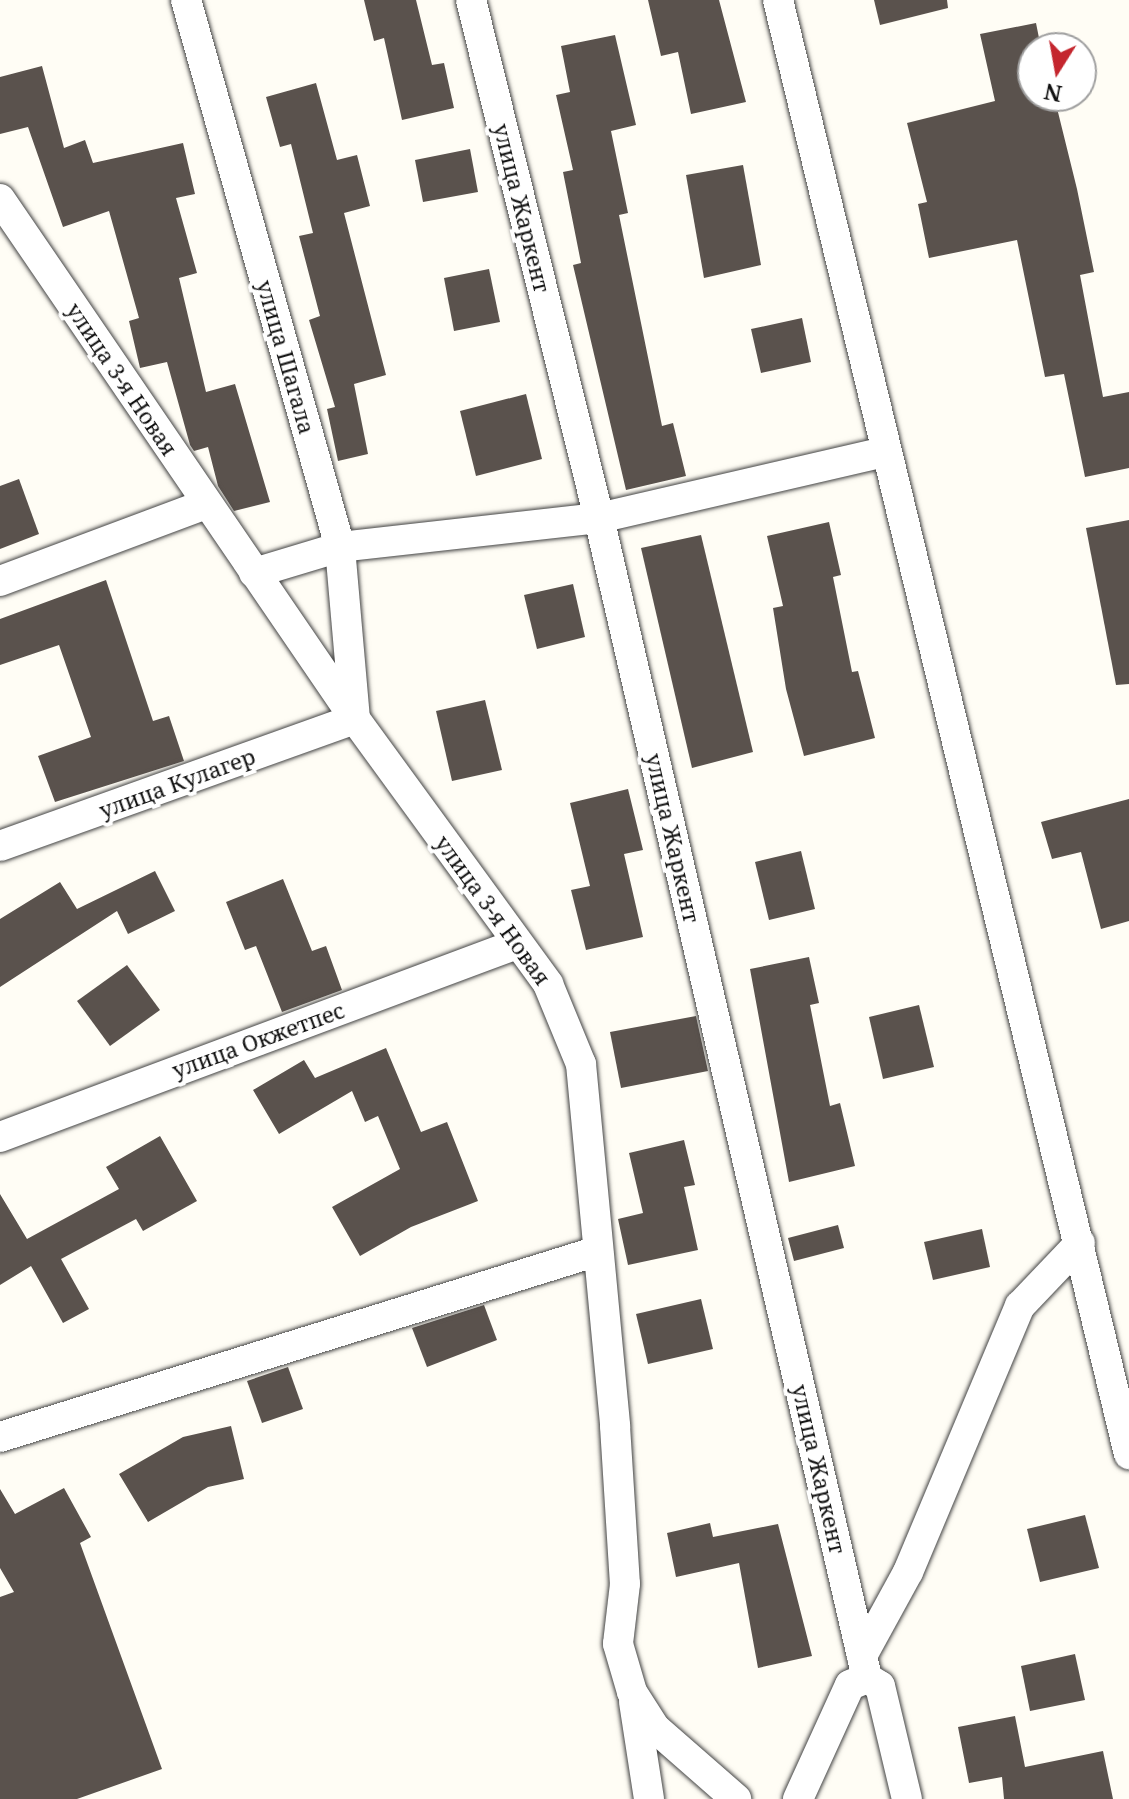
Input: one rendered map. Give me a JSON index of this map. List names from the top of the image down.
{
  "streets": {
    "street": [
      "улица Жаркент",
      "улица Шагала",
      "улица 3-я Новая",
      "улица Кулагер",
      "улица Окжетпес"
    ]
  },
  "crossings": [
    ["улица Шагала", "улица 3-я Новая"],
    ["улица Шагала", "улица Кулагер"],
    ["улица 3-я Новая", "улица Кулагер"],
    ["улица 3-я Новая", "улица Окжетпес"]
  ],
  "north": "bottom"
}
